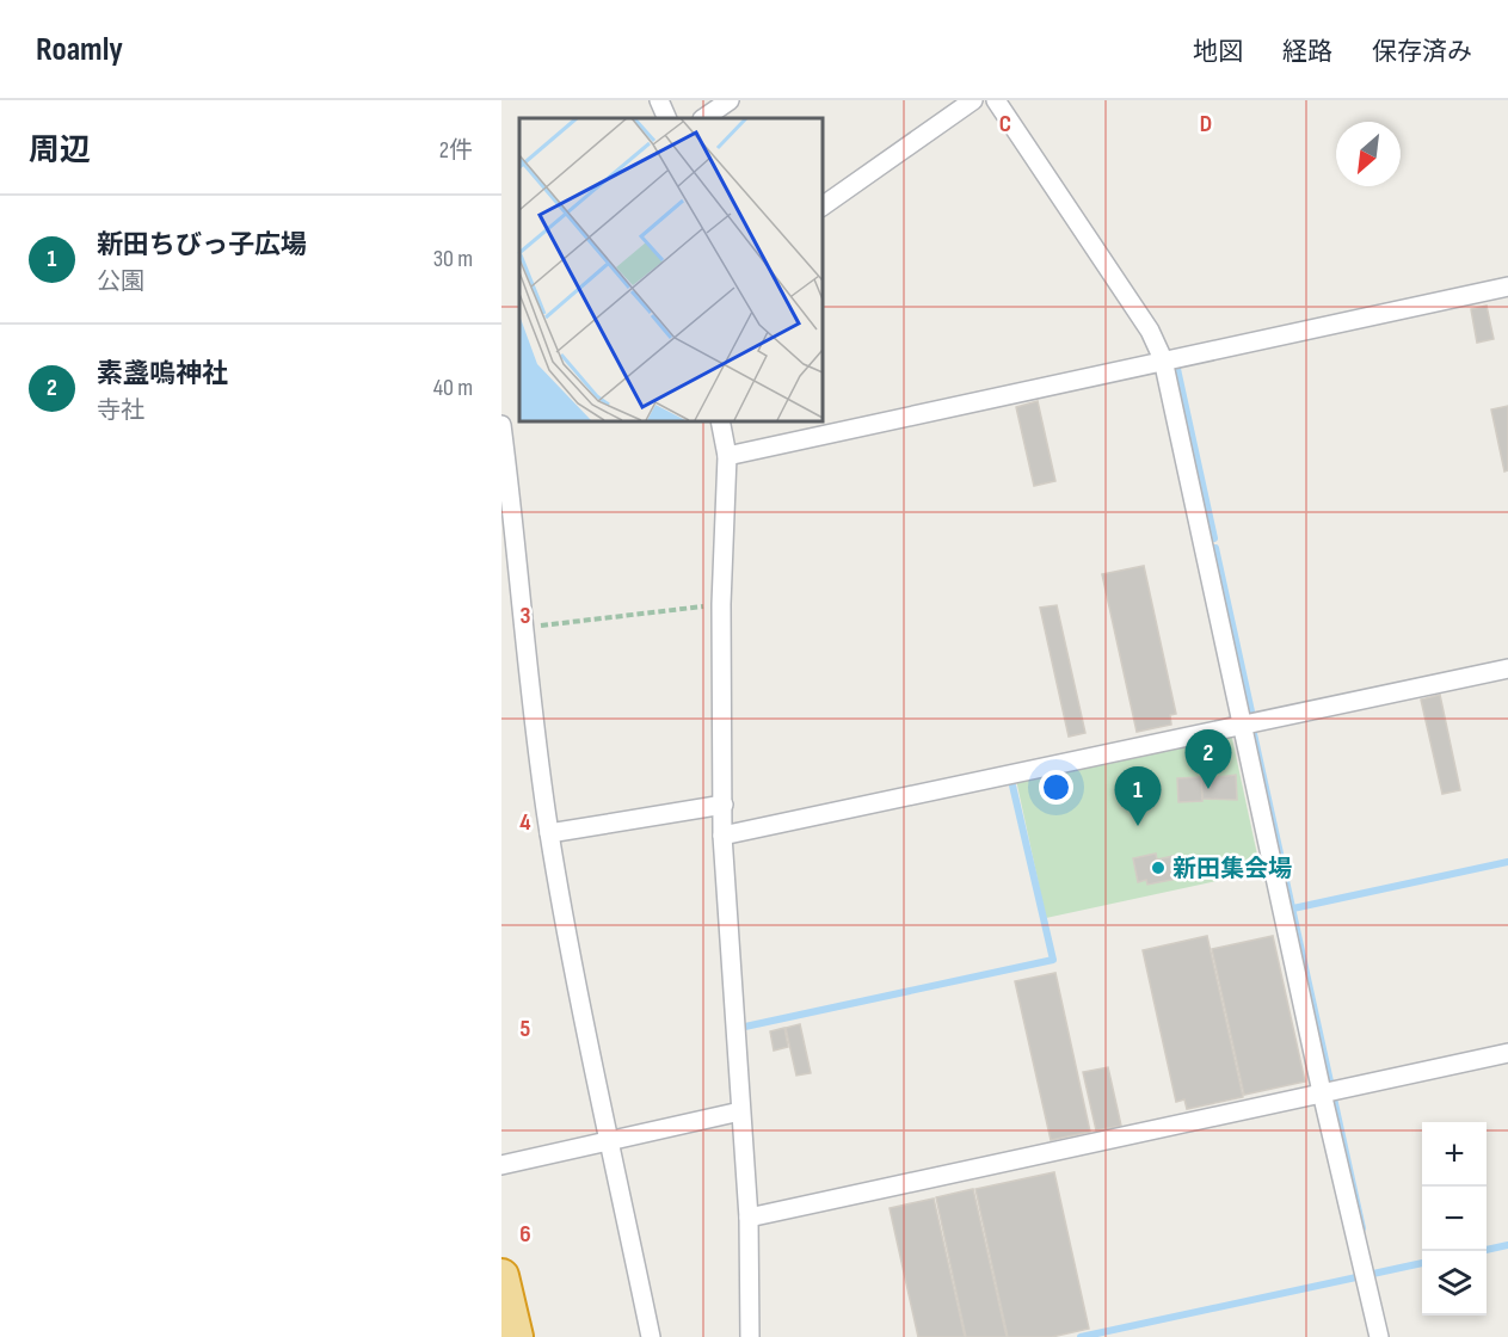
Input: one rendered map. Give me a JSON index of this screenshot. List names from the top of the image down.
{
  "places": ["新田集会場"],
  "north": "bottom left",
  "page": {
    "header": "Roamly",
    "nav": ["地図", "経路", "保存済み"],
    "heading": ["周辺", "2件"],
    "list": [
      {
        "mark": "1",
        "name": "新田ちびっ子広場",
        "note": "公園",
        "value": "30 m"
      },
      {
        "mark": "2",
        "name": "素盞嗚神社",
        "note": "寺社",
        "value": "40 m"
      }
    ],
    "pins": ["2", "1"],
    "map_buttons": ["+", "−"]
  },
  "grid": {
    "columns": ["C", "D"],
    "rows": [
      "3",
      "4",
      "5",
      "6"
    ]
  }
}
